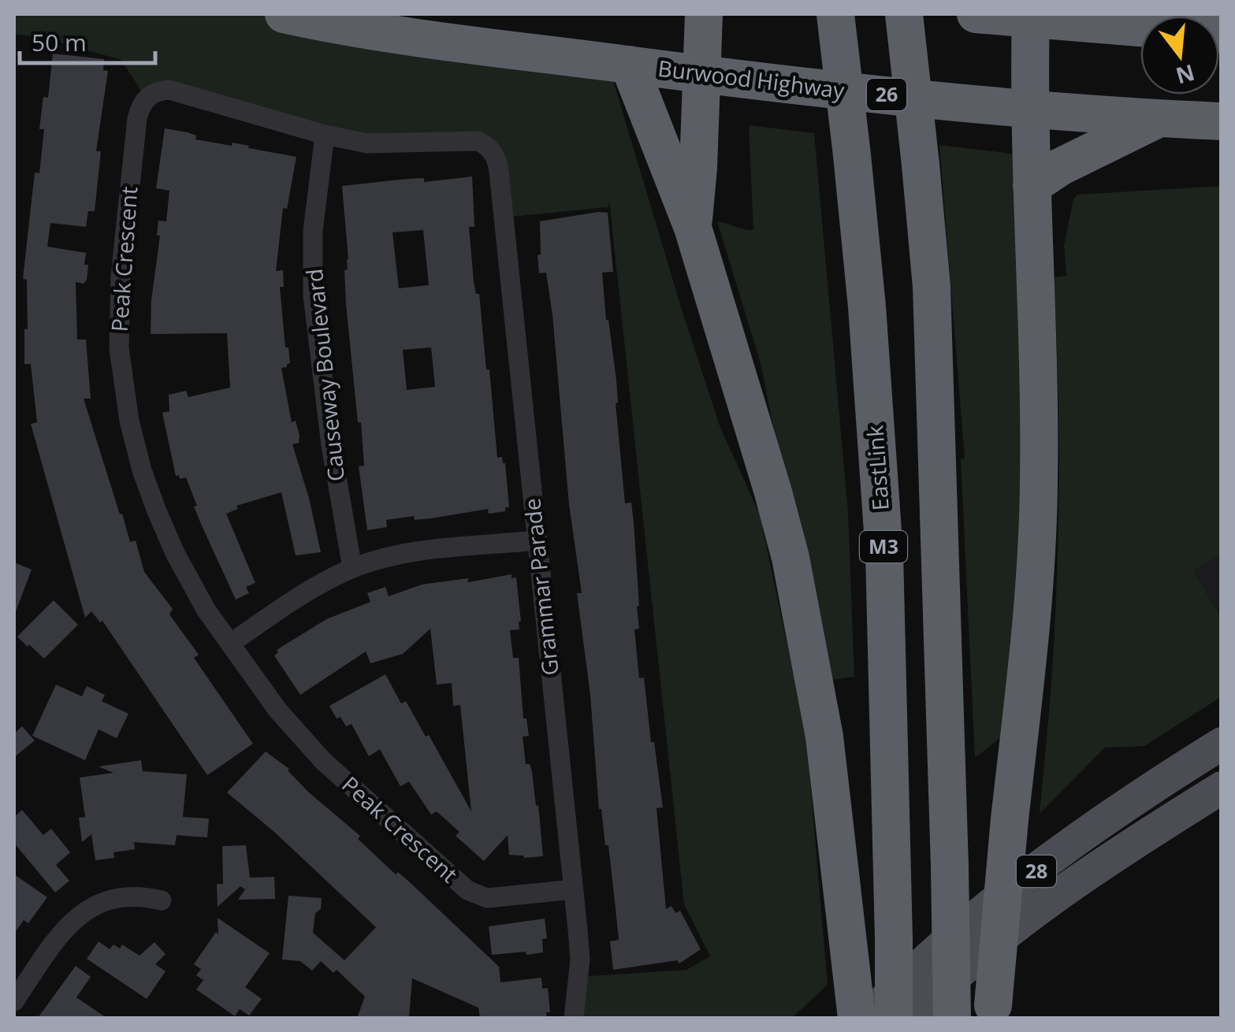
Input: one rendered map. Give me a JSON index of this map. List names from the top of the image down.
{
  "streets": {
    "highway": [
      "Burwood Highway",
      "26",
      "EastLink",
      "M3"
    ],
    "main road": ["28"],
    "street": ["Peak Crescent", "Causeway Boulevard", "Grammar Parade"]
  },
  "crossings": [
    ["Peak Crescent", "Causeway Boulevard"],
    ["Peak Crescent", "Grammar Parade"]
  ],
  "scale_bar": "50 m",
  "north": "bottom"
}
